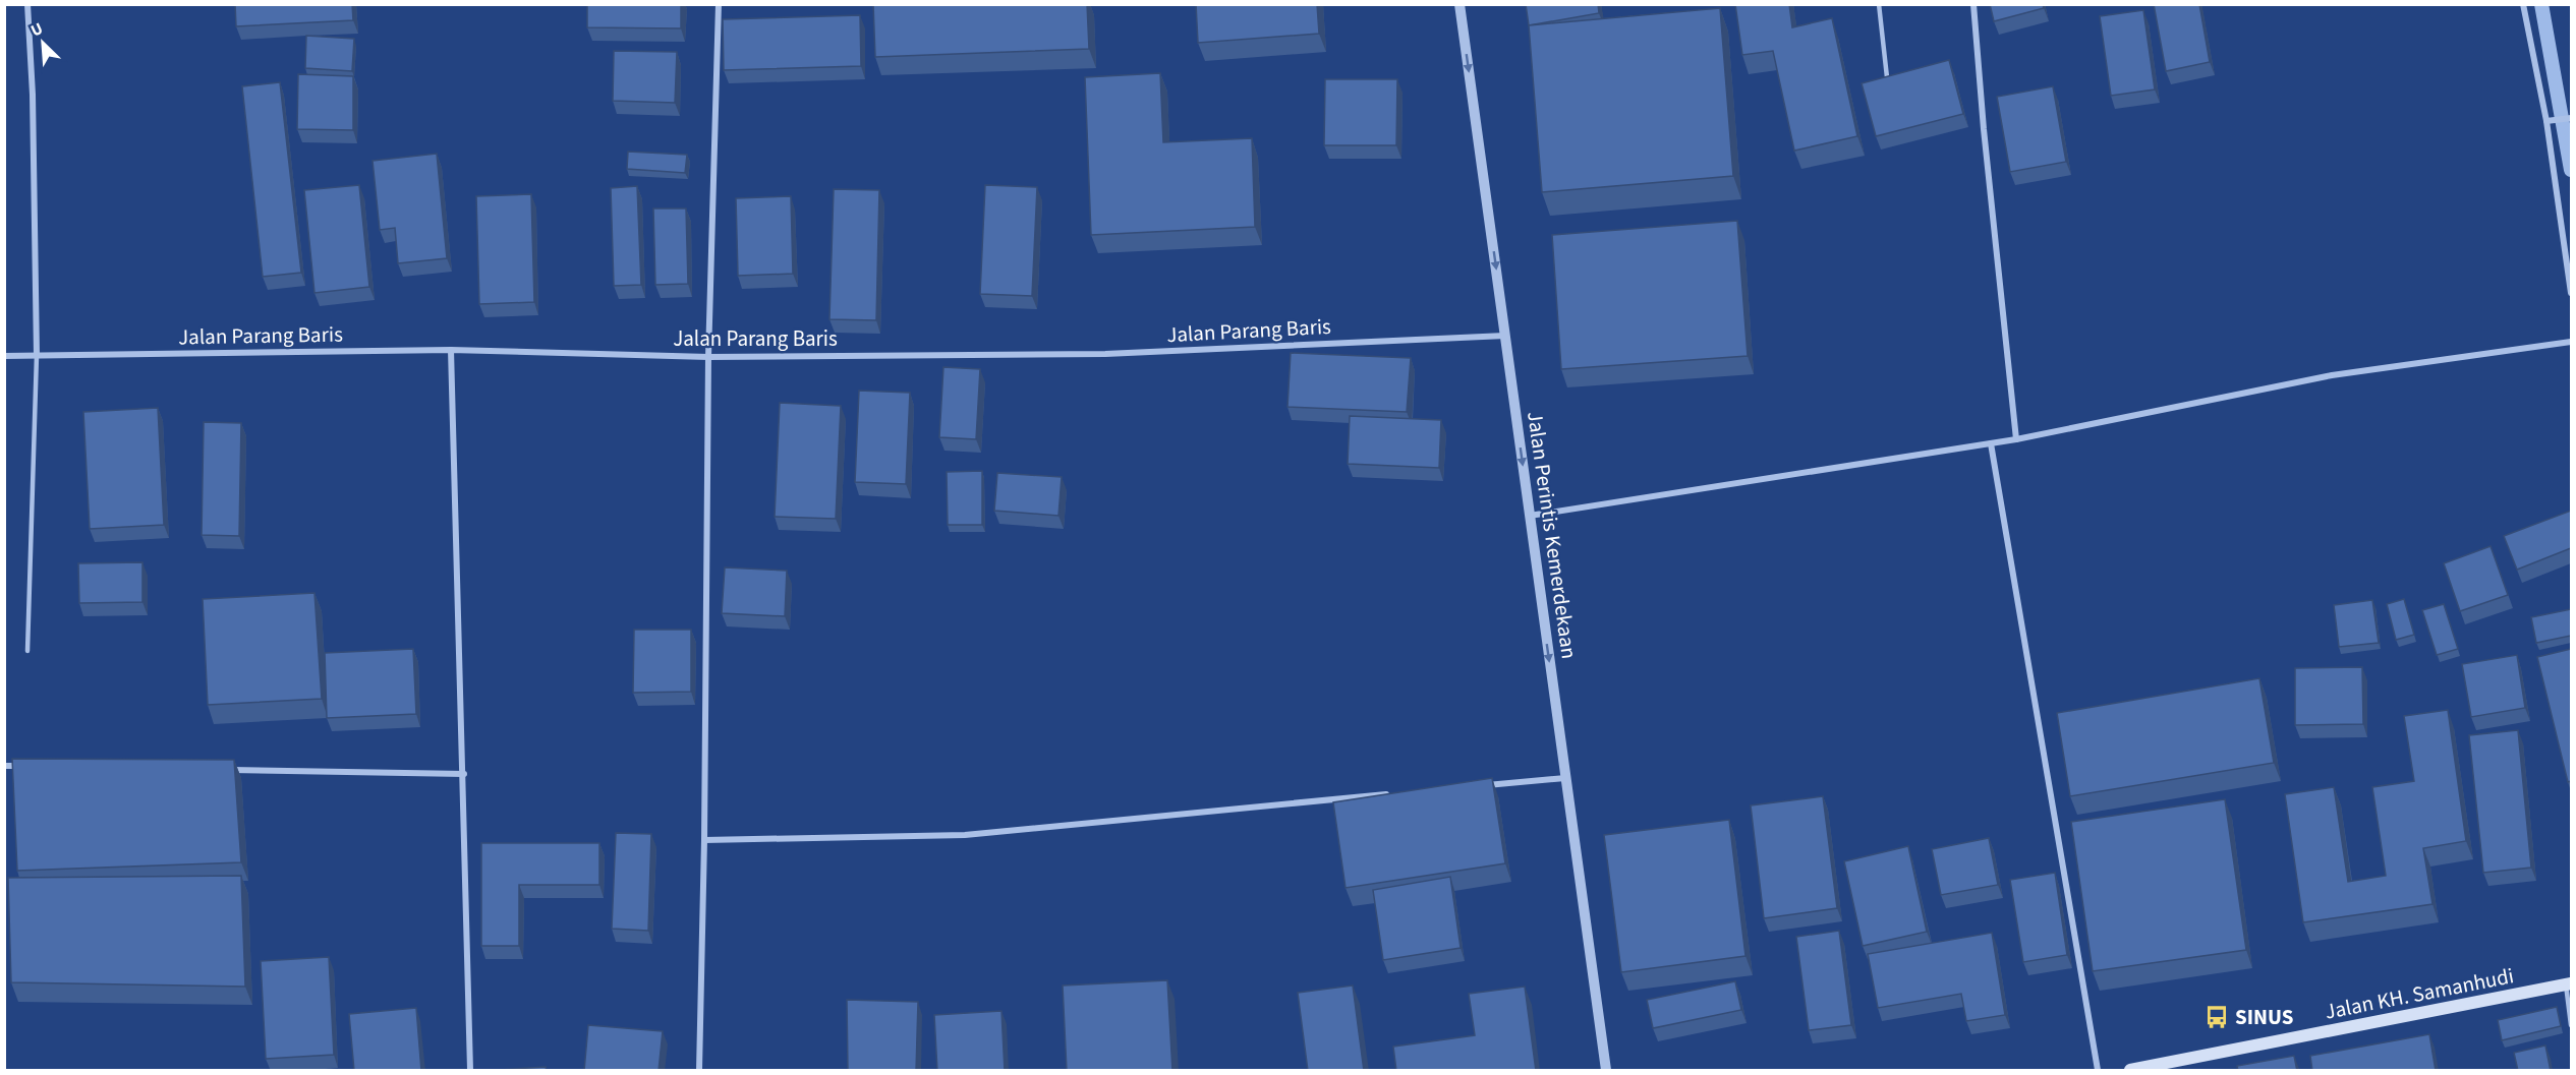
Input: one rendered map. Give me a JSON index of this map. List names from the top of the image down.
{
  "streets": {
    "main road": ["Jalan KH. Samanhudi"],
    "street": ["Jalan Parang Baris", "Jalan Perintis Kemerdekaan"]
  },
  "crossings": [
    ["Jalan Parang Baris", "Jalan Perintis Kemerdekaan"]
  ],
  "one_way": ["Jalan Perintis Kemerdekaan"],
  "places": {
    "bus stop": ["SINUS"]
  },
  "north": "top left"
}
